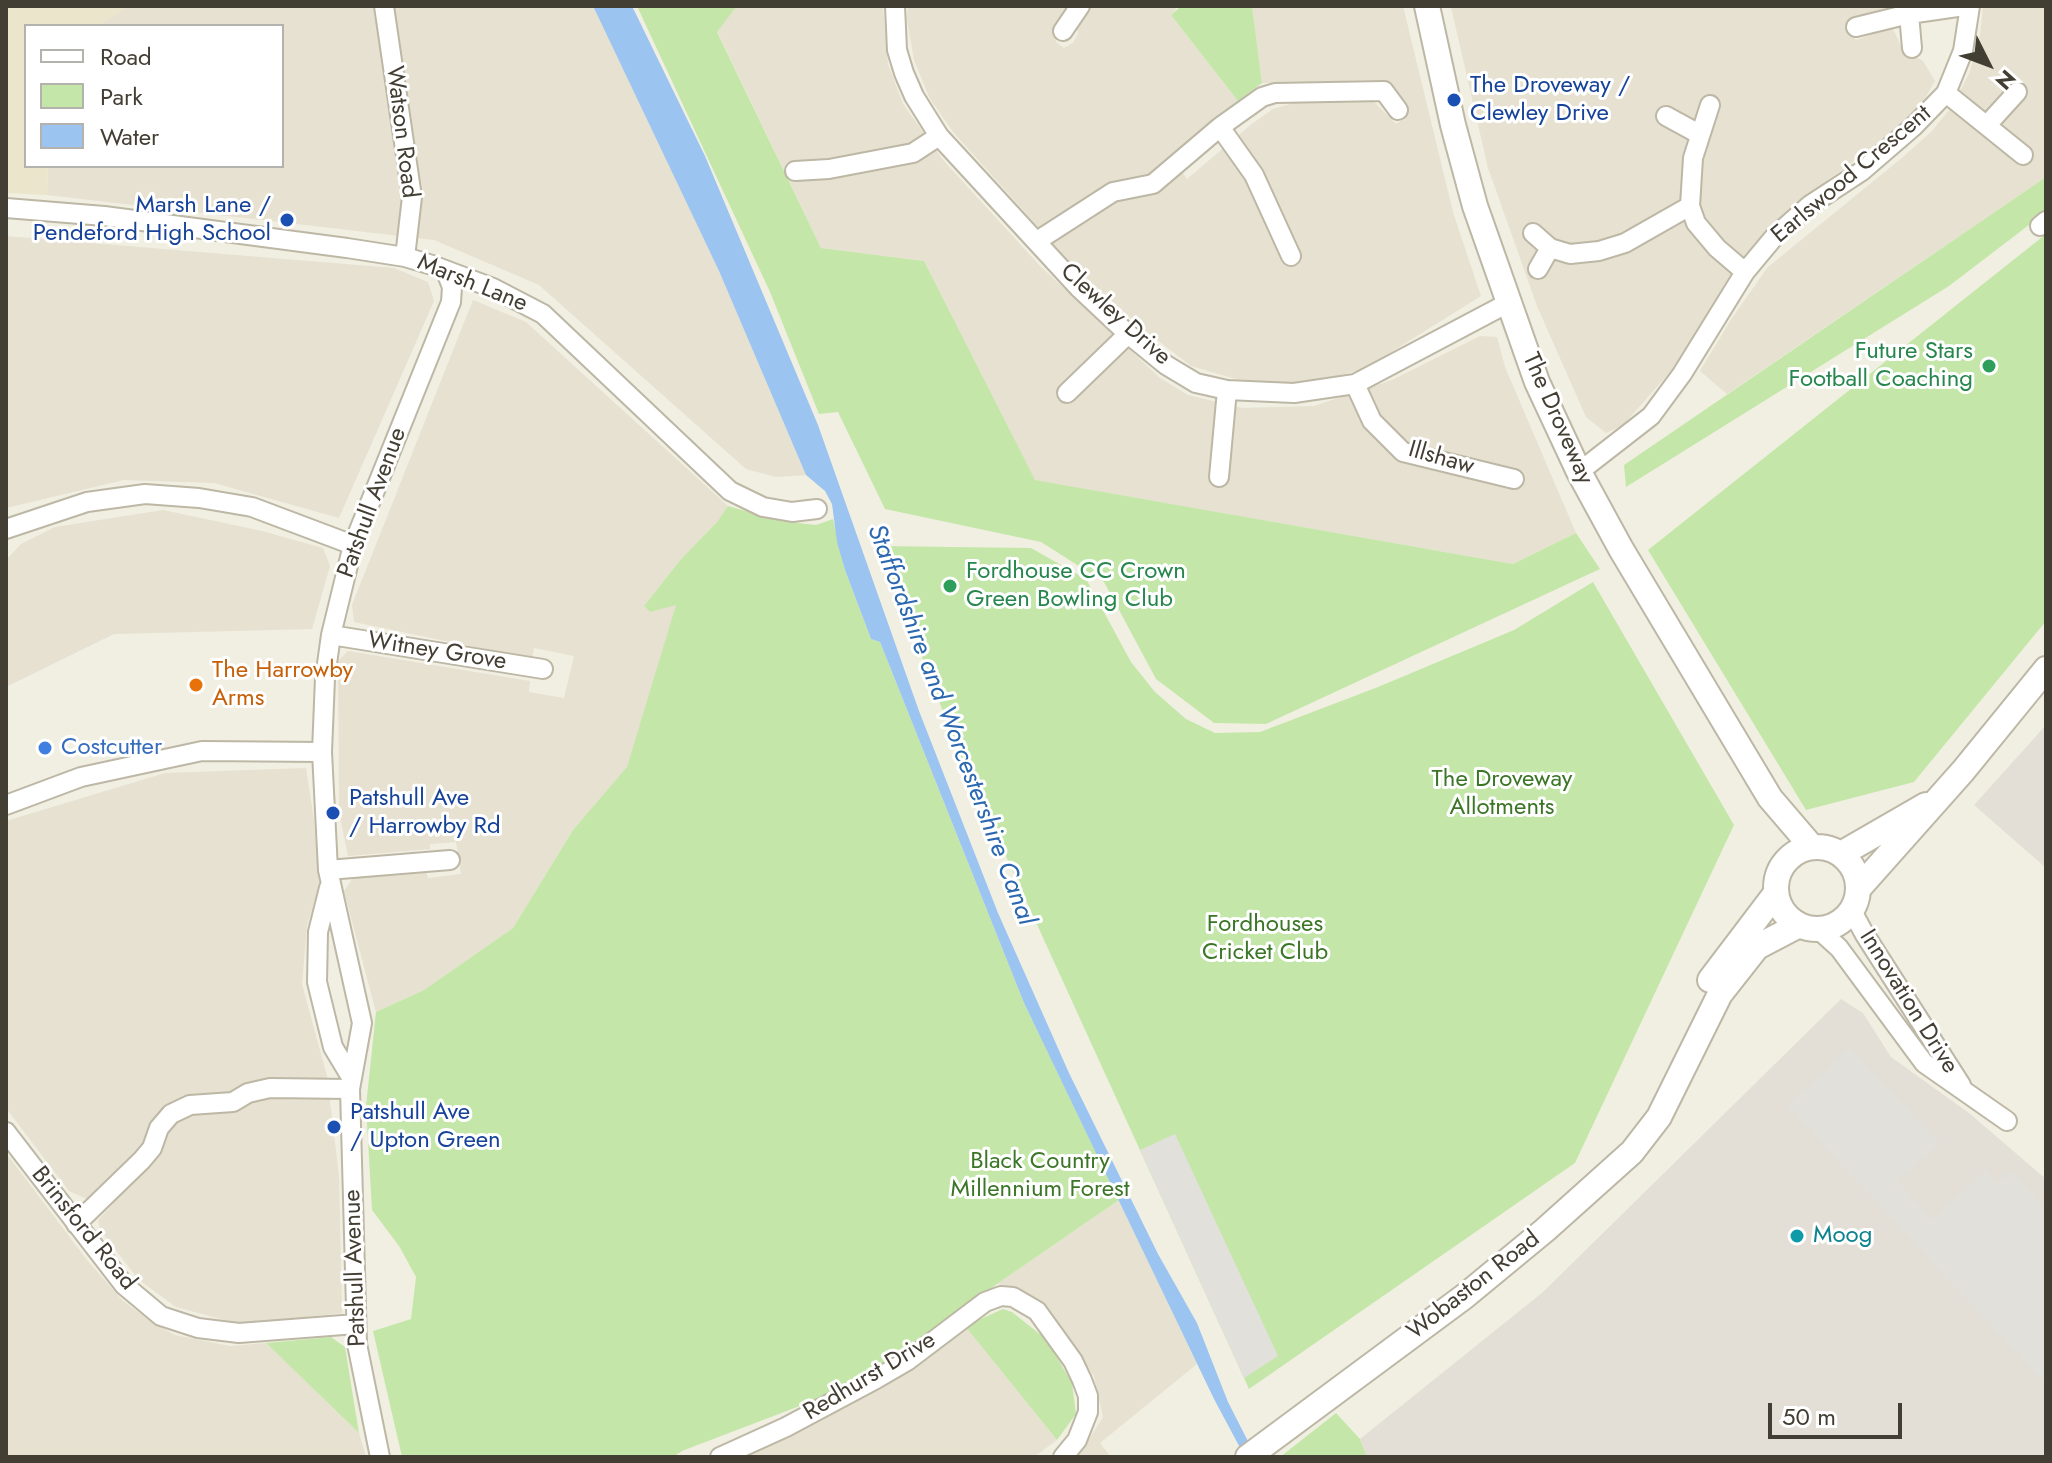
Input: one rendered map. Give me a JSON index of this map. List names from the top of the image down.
{
  "streets": {
    "street": [
      "Watson Road",
      "Earlswood Crescent",
      "Marsh Lane",
      "Clewley Drive",
      "The Droveway",
      "Illshaw",
      "Patshull Avenue",
      "Witney Grove",
      "Innovation Drive",
      "Brinsford Road",
      "Wobaston Road",
      "Redhurst Drive"
    ]
  },
  "crossings": [
    ["Watson Road", "Marsh Lane"],
    ["Earlswood Crescent", "The Droveway"],
    ["Marsh Lane", "Patshull Avenue"],
    ["Clewley Drive", "The Droveway"],
    ["Clewley Drive", "Illshaw"],
    ["The Droveway", "Innovation Drive"],
    ["The Droveway", "Wobaston Road"],
    ["Patshull Avenue", "Witney Grove"],
    ["Patshull Avenue", "Brinsford Road"],
    ["Innovation Drive", "Wobaston Road"]
  ],
  "water": ["Staffordshire and Worcestershire Canal"],
  "parks": ["The Droveway Allotments", "Fordhouses Cricket Club", "Black Country Millennium Forest"],
  "places": [
    "The Droveway / Clewley Drive",
    "Marsh Lane / Pendeford High School",
    "Future Stars Football Coaching",
    "Fordhouse CC Crown Green Bowling Club",
    "The Harrowby Arms",
    "Costcutter",
    "Patshull Ave / Harrowby Rd",
    "Patshull Ave / Upton Green",
    "Moog"
  ],
  "legend": ["Road", "Park", "Water"],
  "scale_bar": "50 m",
  "north": "bottom right"
}
